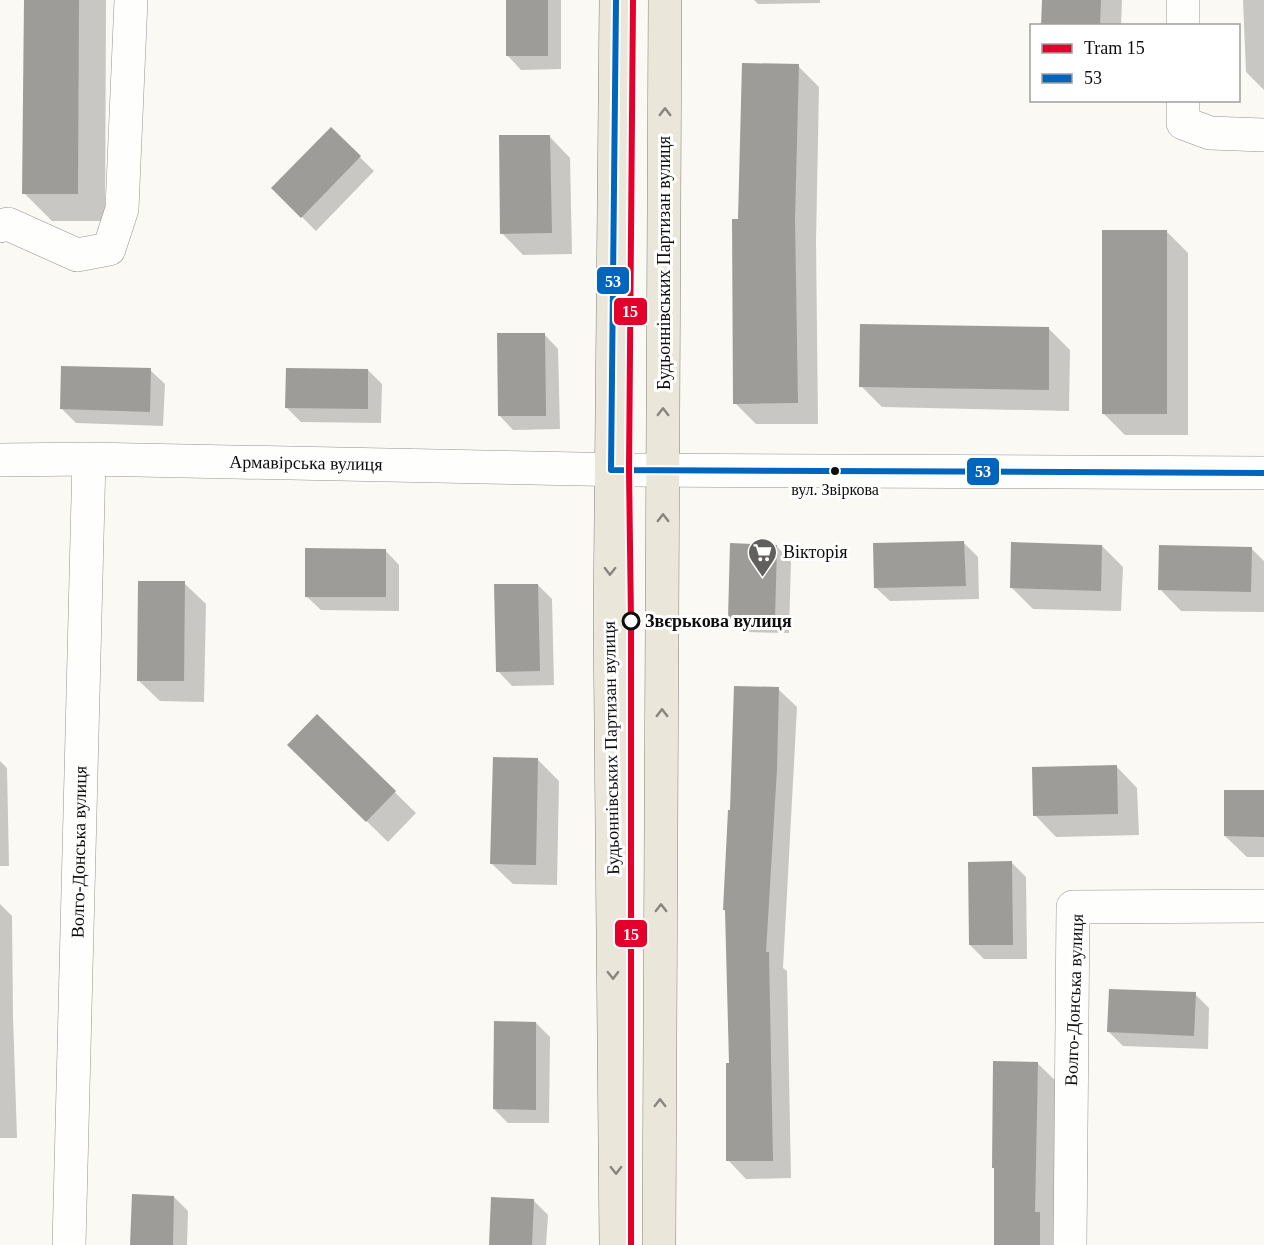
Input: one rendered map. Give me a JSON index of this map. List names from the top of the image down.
{
  "streets": {
    "main road": ["Будьоннівських Партизан вулиця"],
    "street": ["Армавірська вулиця", "Волго-Донська вулиця"]
  },
  "crossings": [
    ["Будьоннівських Партизан вулиця", "Армавірська вулиця"],
    ["Армавірська вулиця", "Волго-Донська вулиця"]
  ],
  "places": {
    "other": ["вул. Звіркова", "Звєрькова вулиця"],
    "supermarket": ["Вікторія"]
  },
  "lines": ["tram line 15", "transit line 53"],
  "legend": ["Tram 15", "53"]
}
